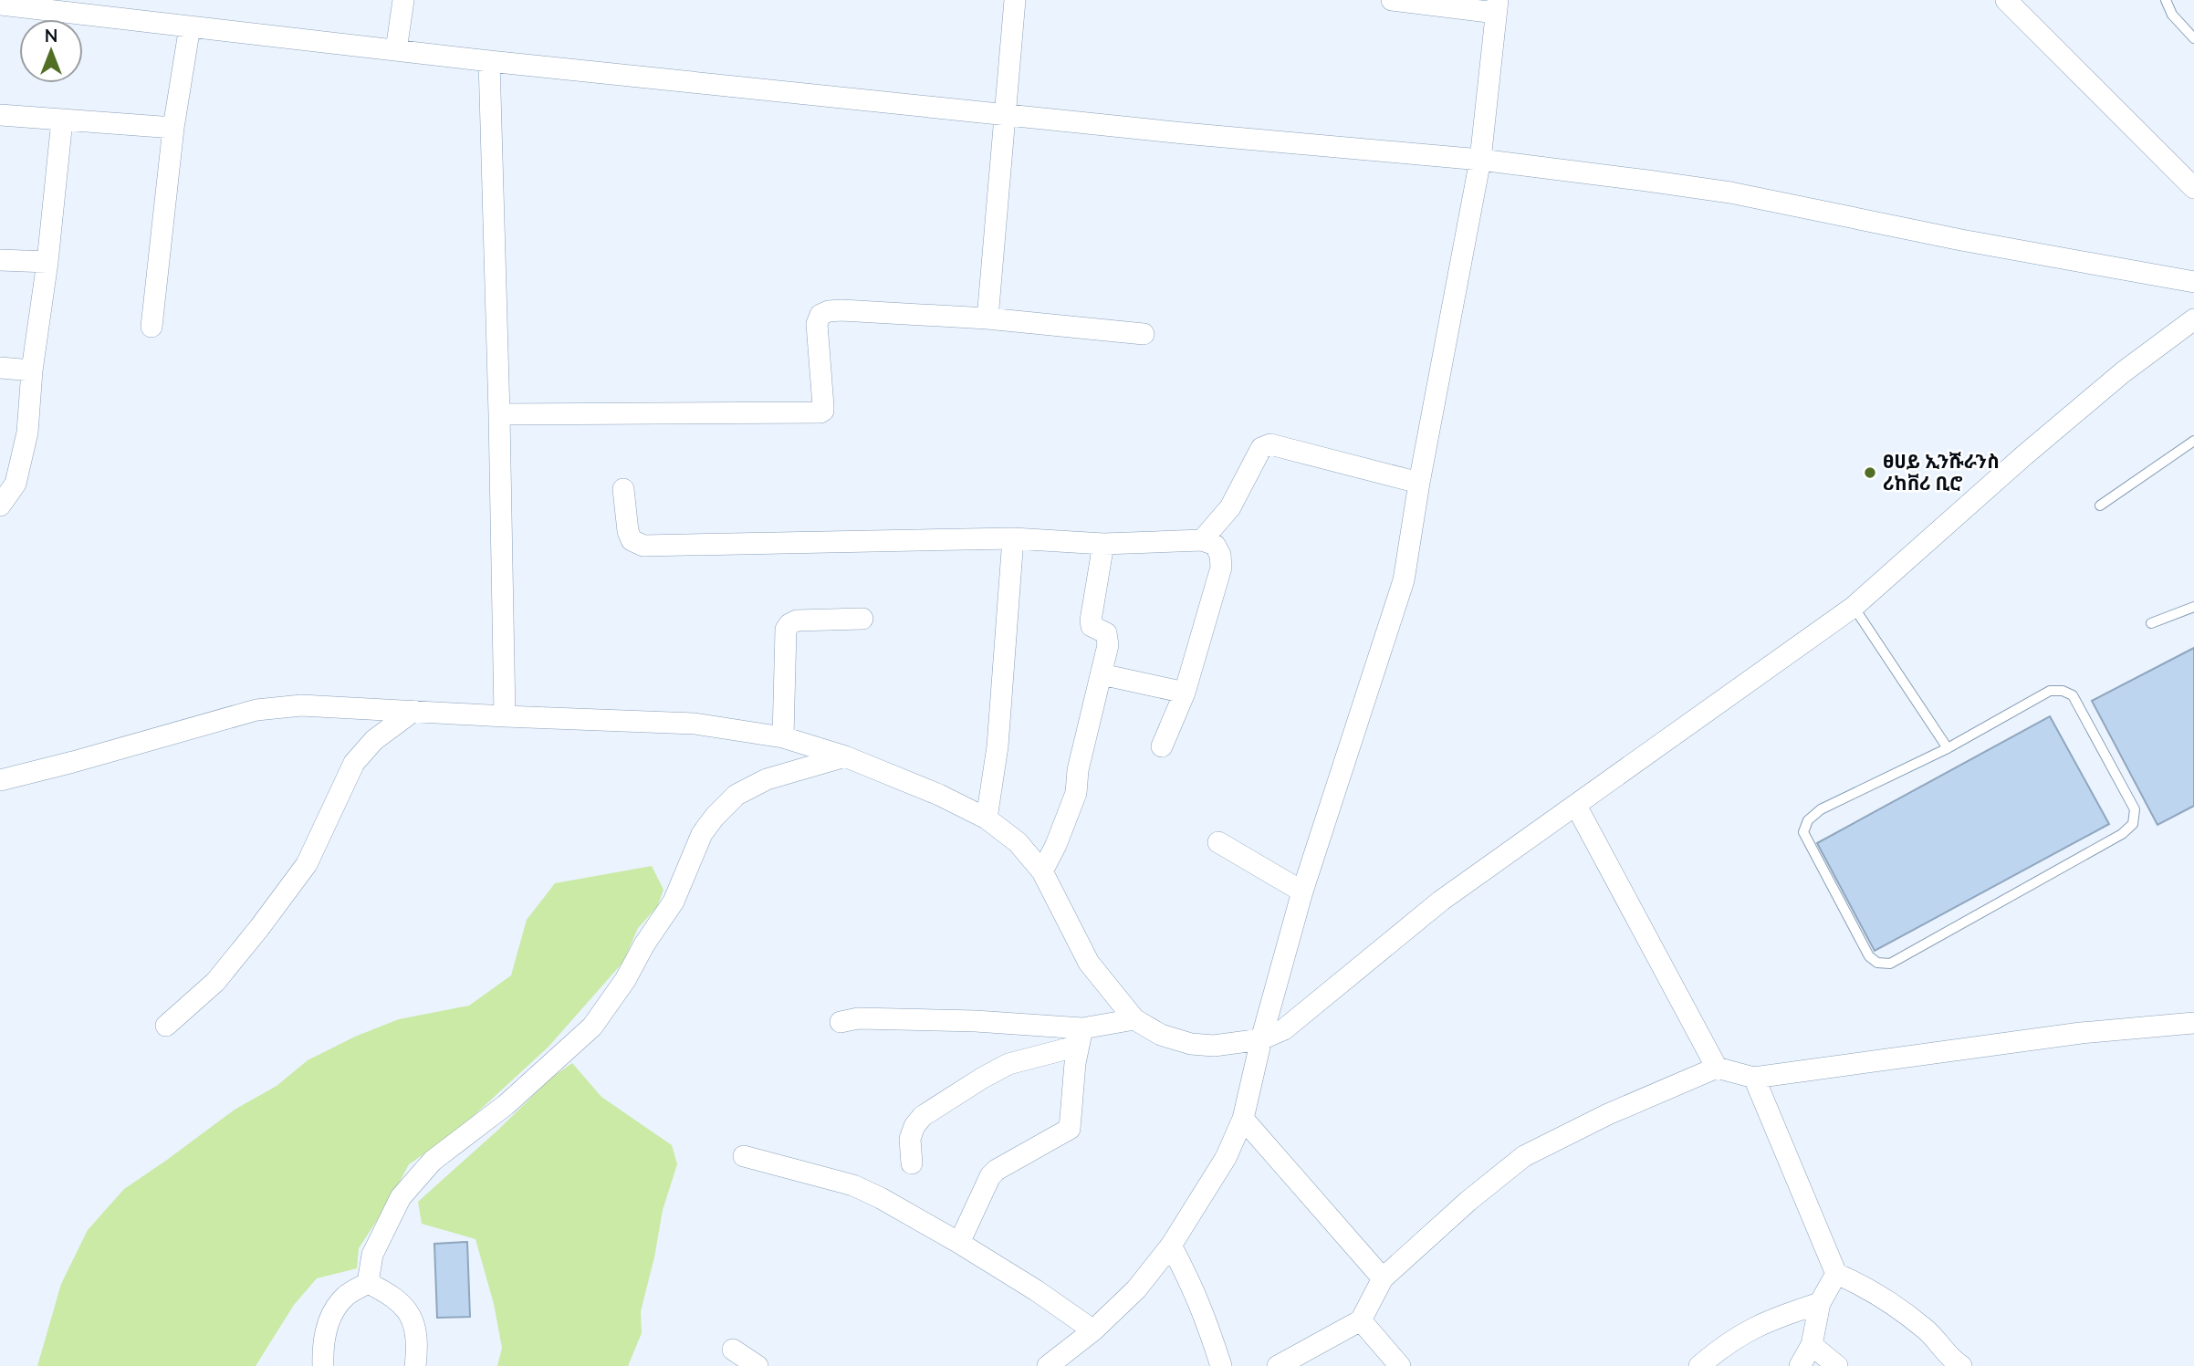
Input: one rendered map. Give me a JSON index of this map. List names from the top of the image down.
{
  "places": ["ፀሀይ ኢንሹራንስ ሪከቨሪ ቢሮ"],
  "north": "top"
}
